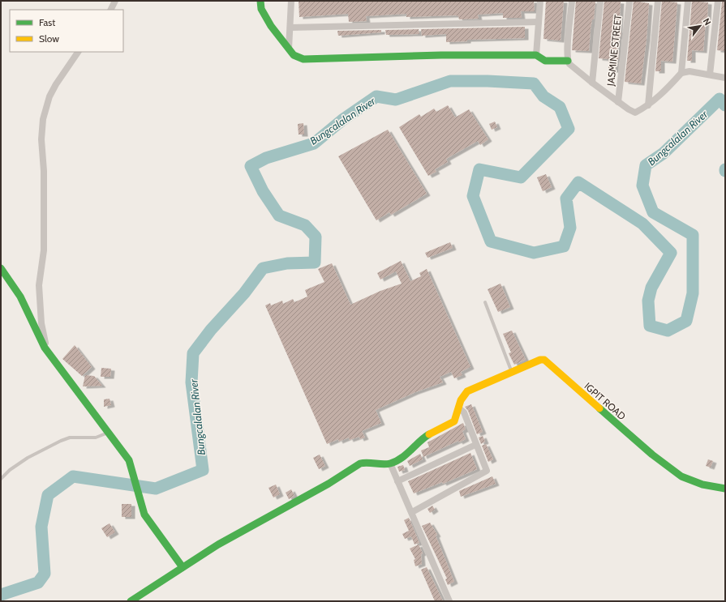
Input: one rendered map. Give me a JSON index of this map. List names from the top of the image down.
{
  "streets": {
    "street": ["JASMINE STREET", "IGPIT ROAD"]
  },
  "water": ["Bungcalalan River"],
  "legend": ["Fast", "Slow"],
  "north": "top right"
}
